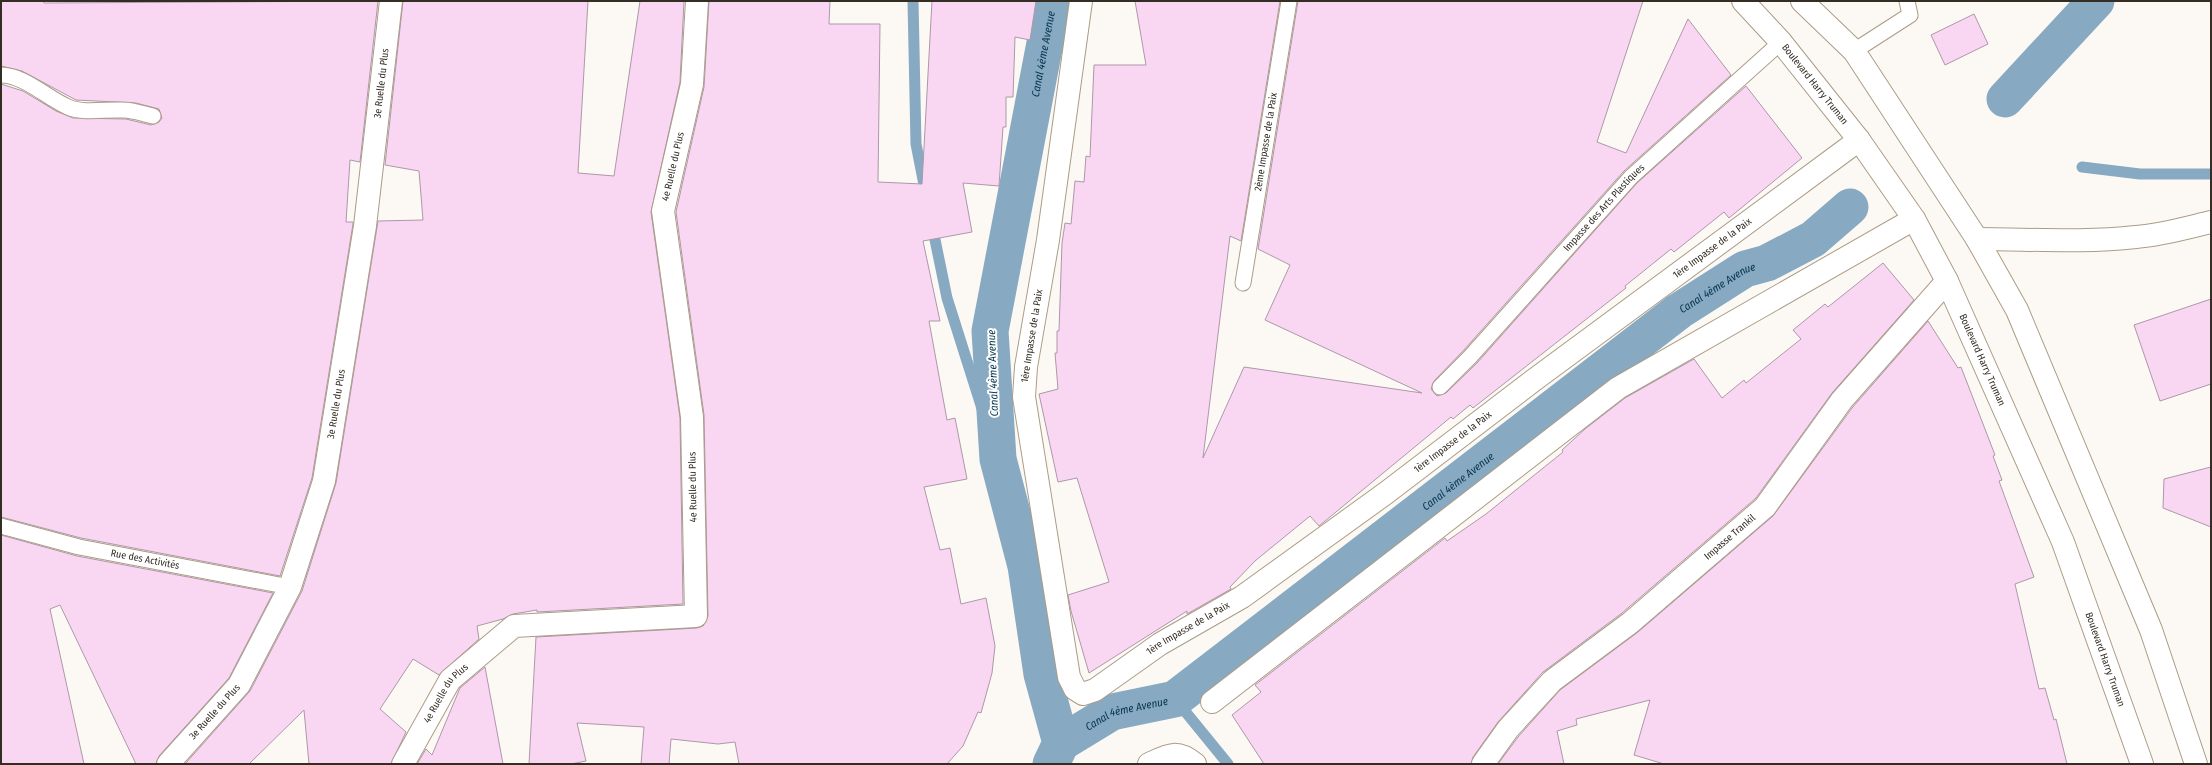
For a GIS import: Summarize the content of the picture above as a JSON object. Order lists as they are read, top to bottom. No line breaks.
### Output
{"streets":{"street":["3e Ruelle du Plus","Boulevard Harry Truman","4e Ruelle du Plus","1ère Impasse de la Paix","Impasse Trankil"],"lane":["2ème Impasse de la Paix","Impasse des Arts Plastiques","Rue des Activités"]},"crossings":[["3e Ruelle du Plus","Rue des Activités"],["Boulevard Harry Truman","Impasse des Arts Plastiques"],["Boulevard Harry Truman","1ère Impasse de la Paix"],["Boulevard Harry Truman","Impasse Trankil"]],"water":["Canal 4ème Avenue"]}
